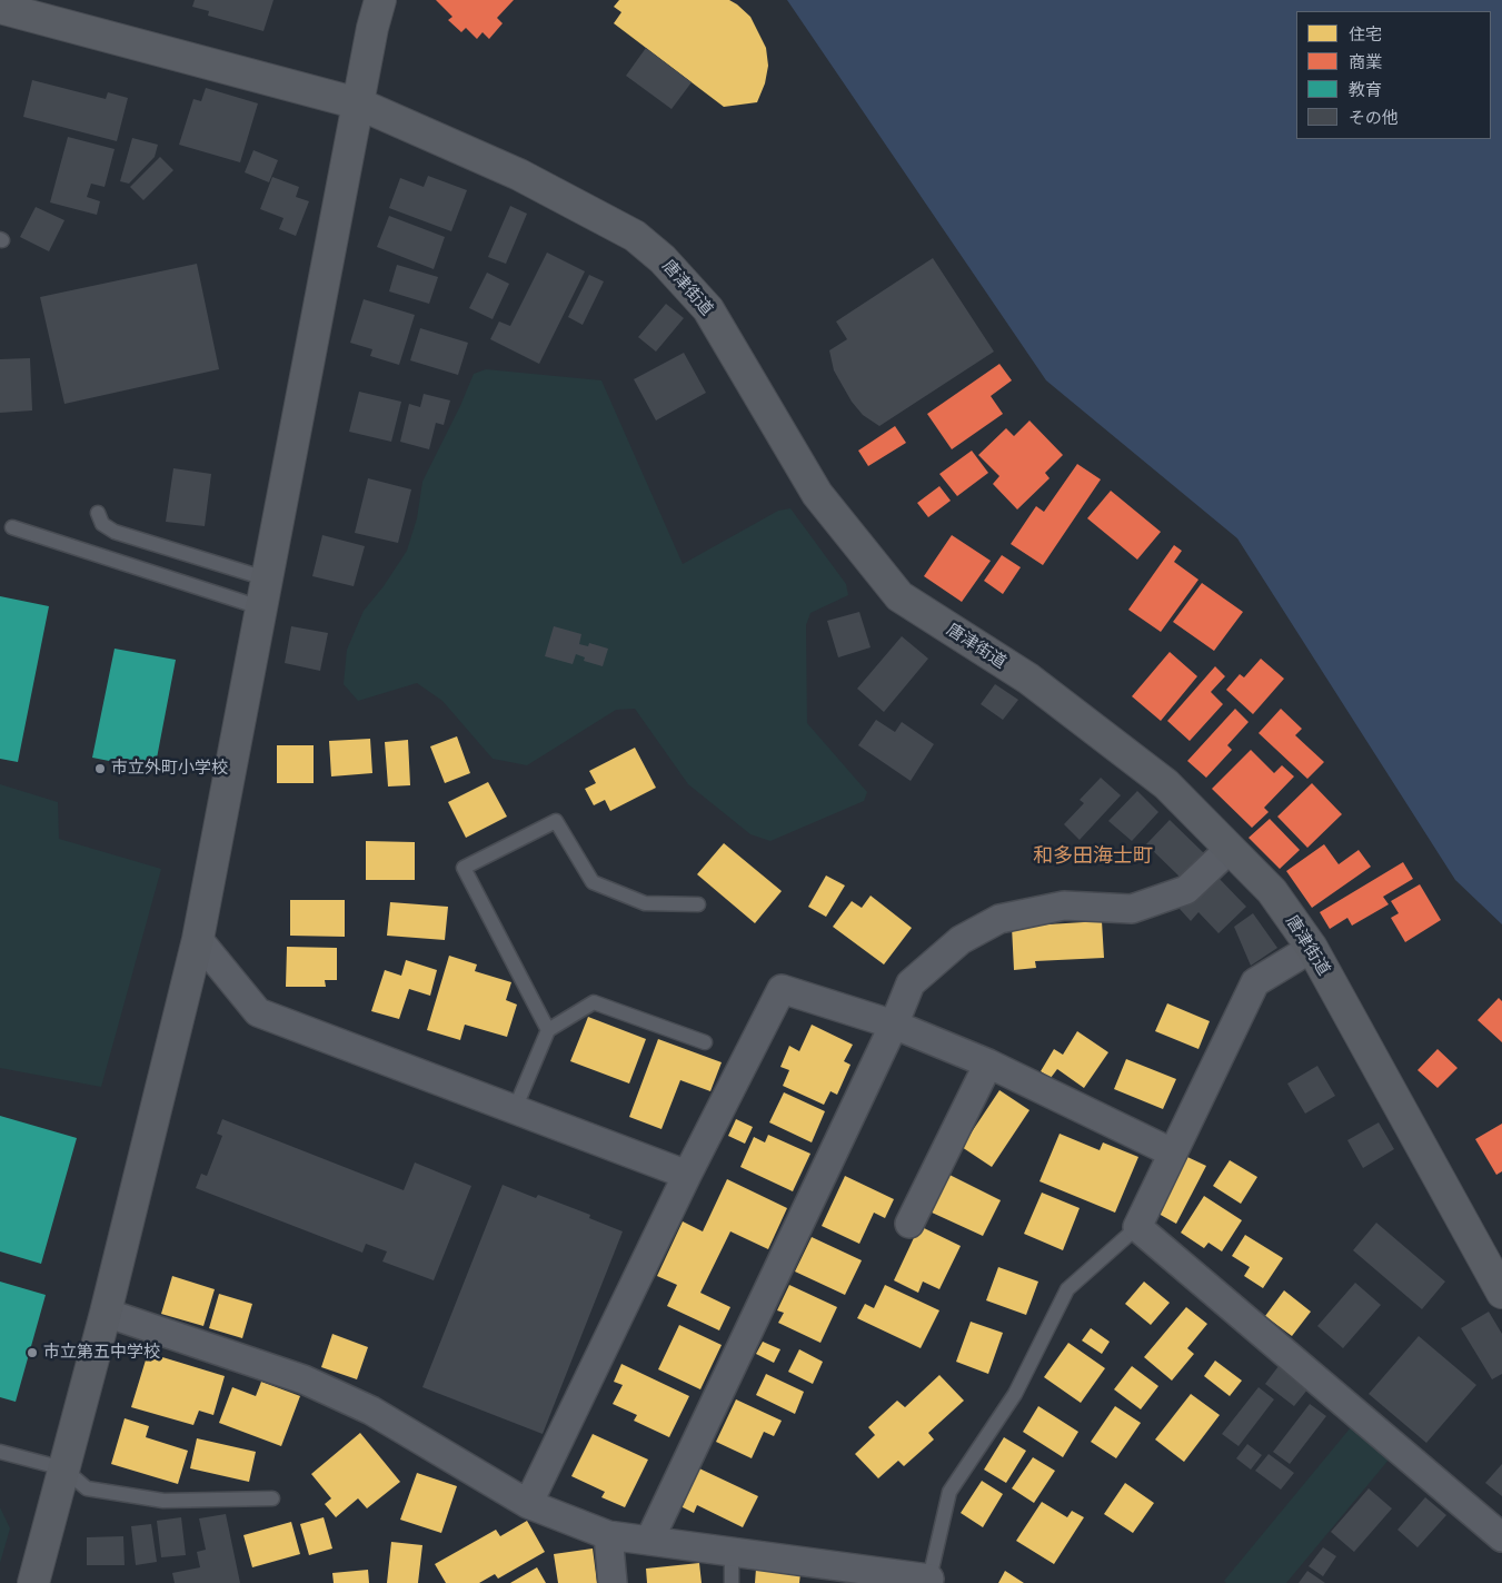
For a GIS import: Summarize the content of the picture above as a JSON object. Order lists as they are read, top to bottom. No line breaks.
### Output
{"streets":{"street":["唐津街道"]},"districts":["和多田海士町"],"places":["市立外町小学校","市立第五中学校"],"legend":["住宅","商業","教育","その他"]}
